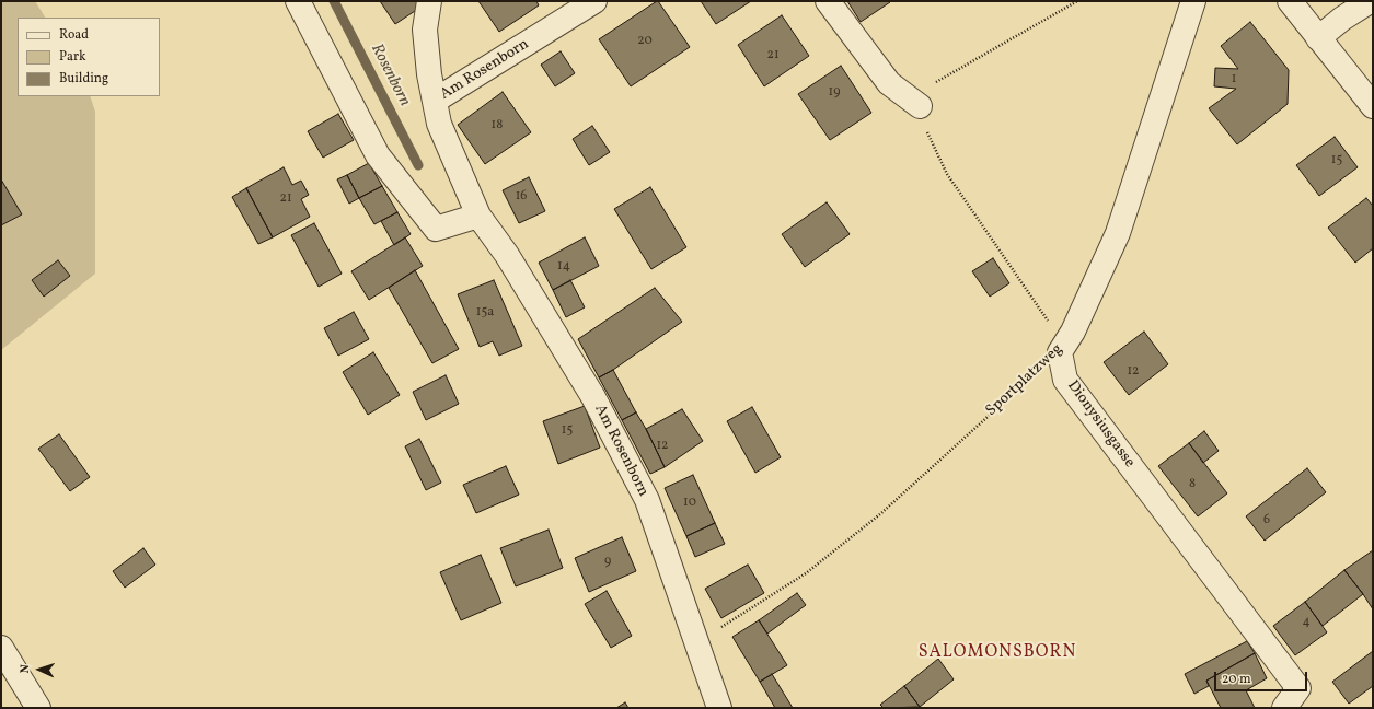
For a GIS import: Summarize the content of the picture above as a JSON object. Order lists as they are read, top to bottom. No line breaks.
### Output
{"streets":{"street":["Am Rosenborn","Sportplatzweg","Dionysiusgasse"]},"crossings":[["Am Rosenborn","Sportplatzweg"],["Sportplatzweg","Dionysiusgasse"]],"districts":["SALOMONSBORN"],"water":["Rosenborn"],"house_numbers":["20","21","1","19","18","15","16","21","14","15a","12","15","12","8","10","6","9","4"],"legend":["Road","Park","Building"],"scale_bar":"20 m","north":"left"}
